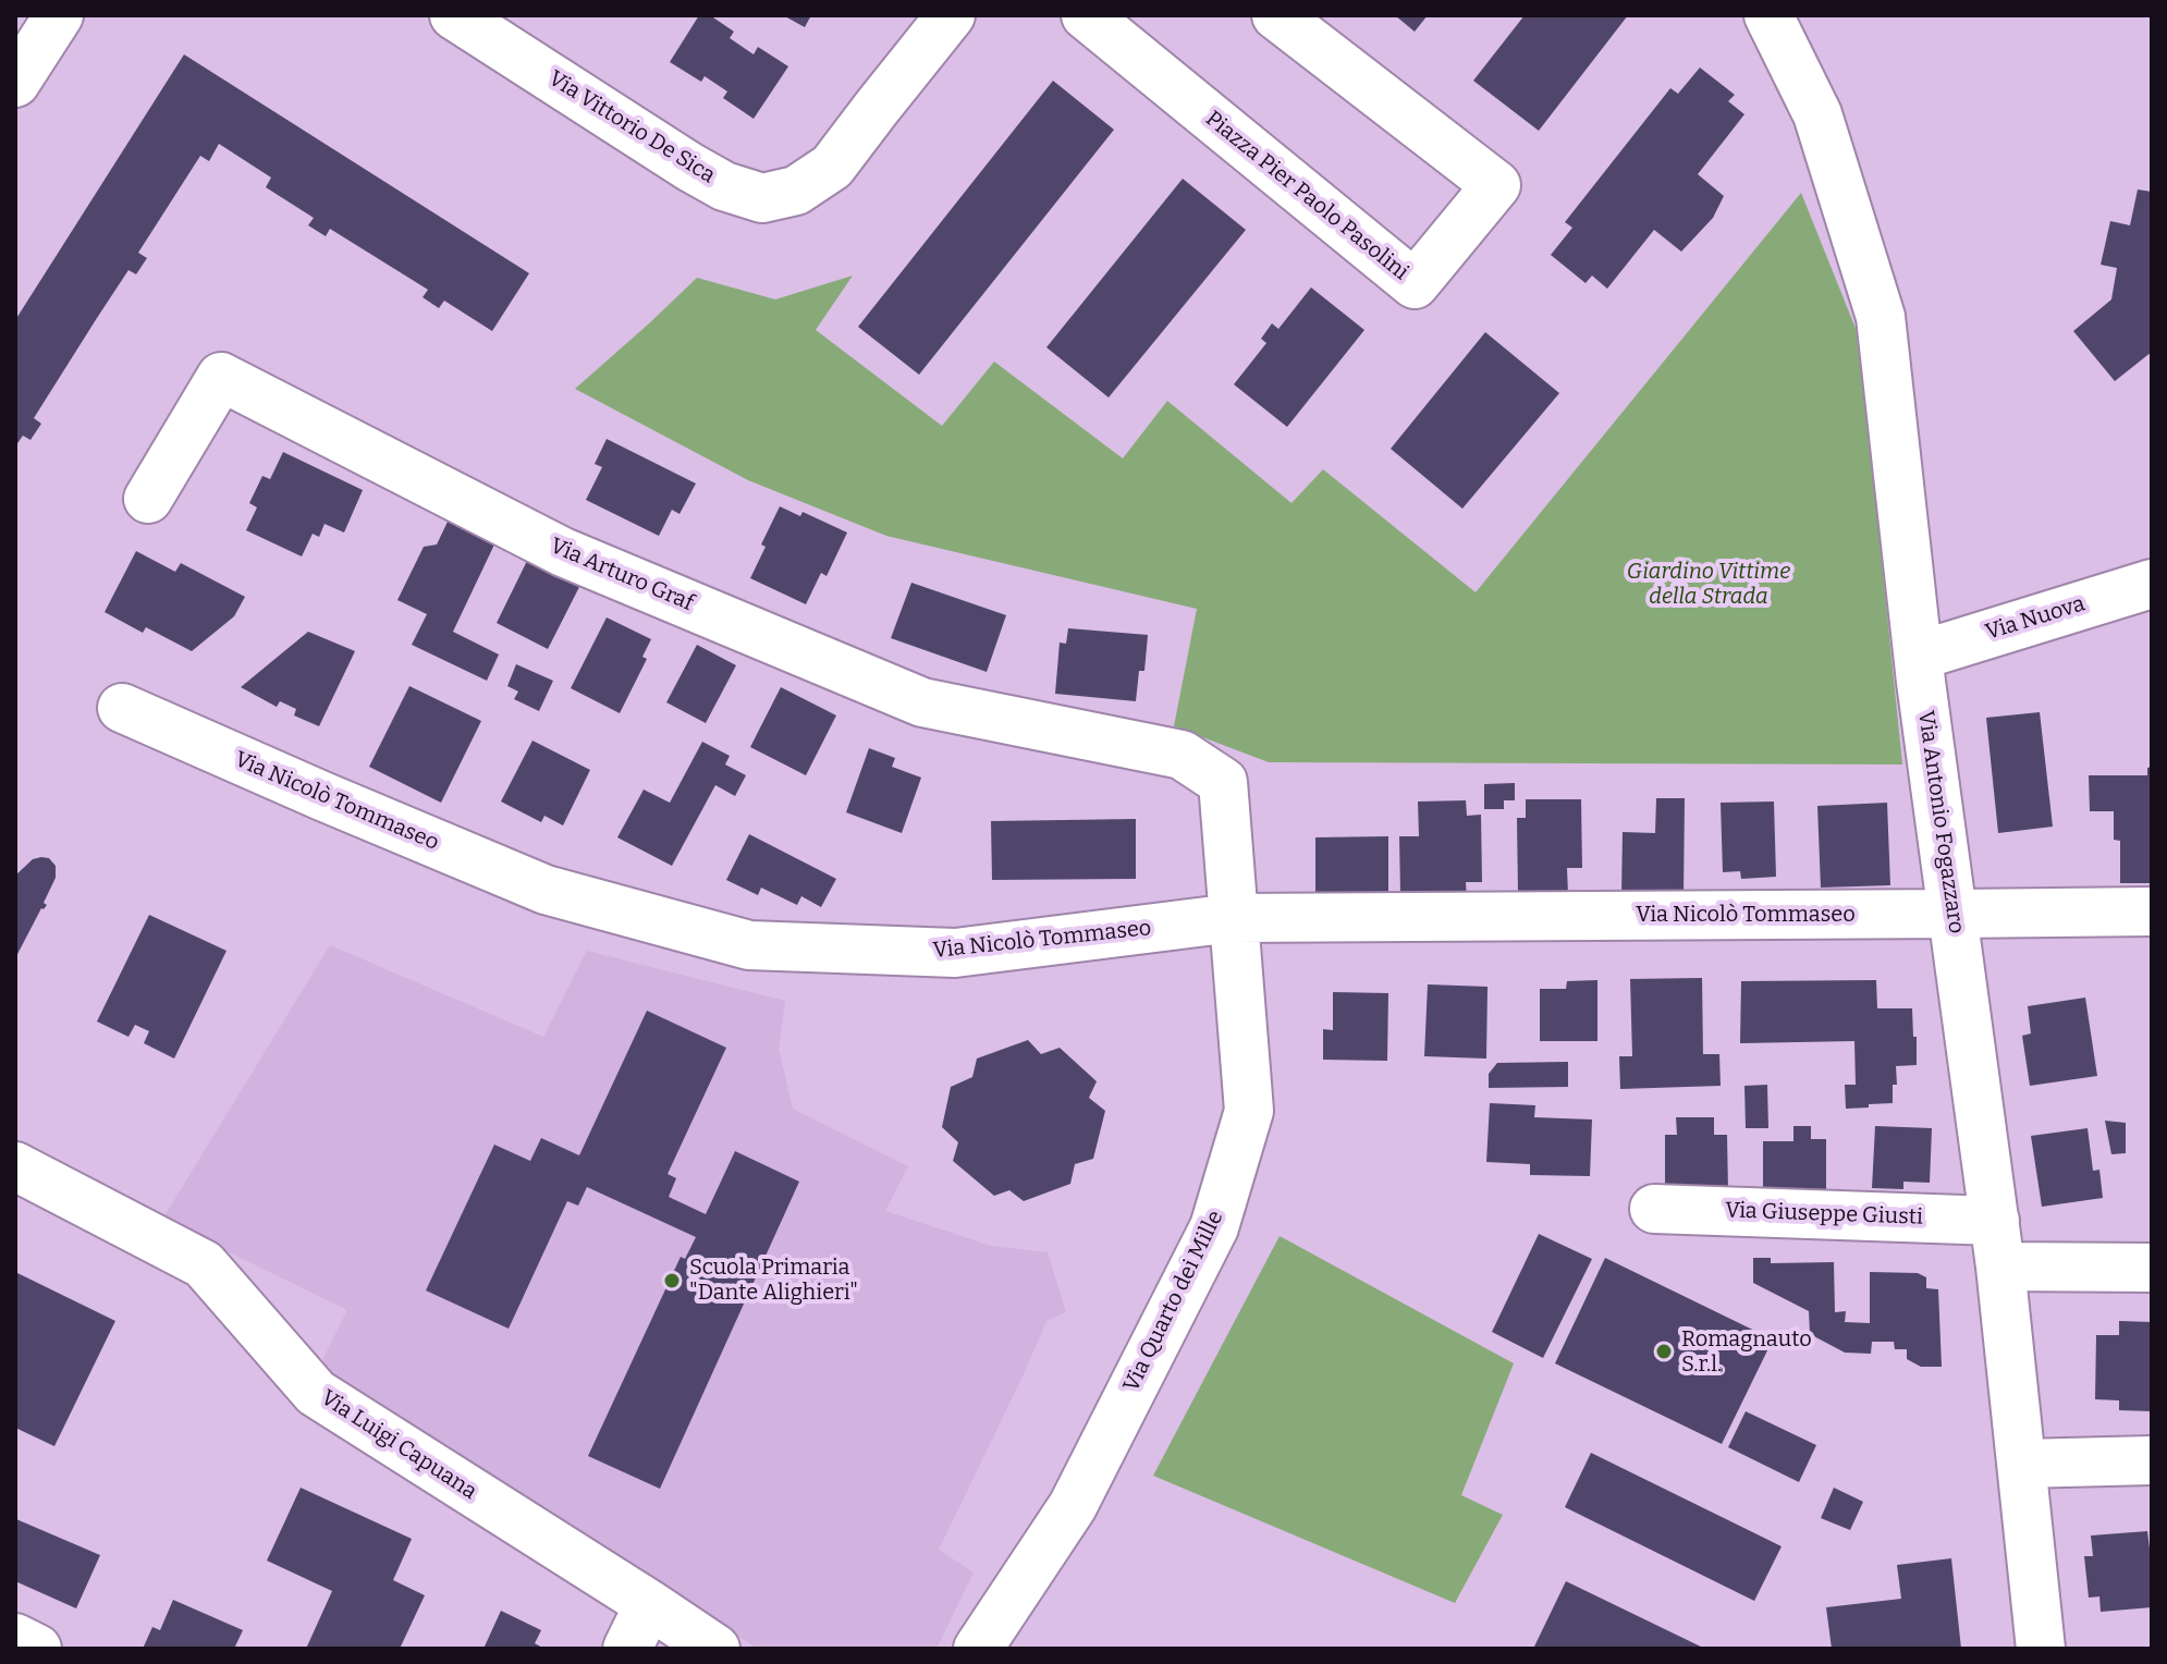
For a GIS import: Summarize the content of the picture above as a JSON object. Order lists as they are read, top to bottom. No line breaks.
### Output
{"streets":{"street":["Via Vittorio De Sica","Piazza Pier Paolo Pasolini","Via Arturo Graf","Via Nuova","Via Nicolò Tommaseo","Via Antonio Fogazzaro","Via Giuseppe Giusti","Via Quarto dei Mille","Via Luigi Capuana"]},"crossings":[["Via Arturo Graf","Via Quarto dei Mille"],["Via Nuova","Via Antonio Fogazzaro"],["Via Nicolò Tommaseo","Via Antonio Fogazzaro"],["Via Nicolò Tommaseo","Via Quarto dei Mille"],["Via Antonio Fogazzaro","Via Giuseppe Giusti"]],"parks":["Giardino Vittime della Strada"],"places":["Scuola Primaria \"Dante Alighieri\"","Romagnauto S.r.l."]}
